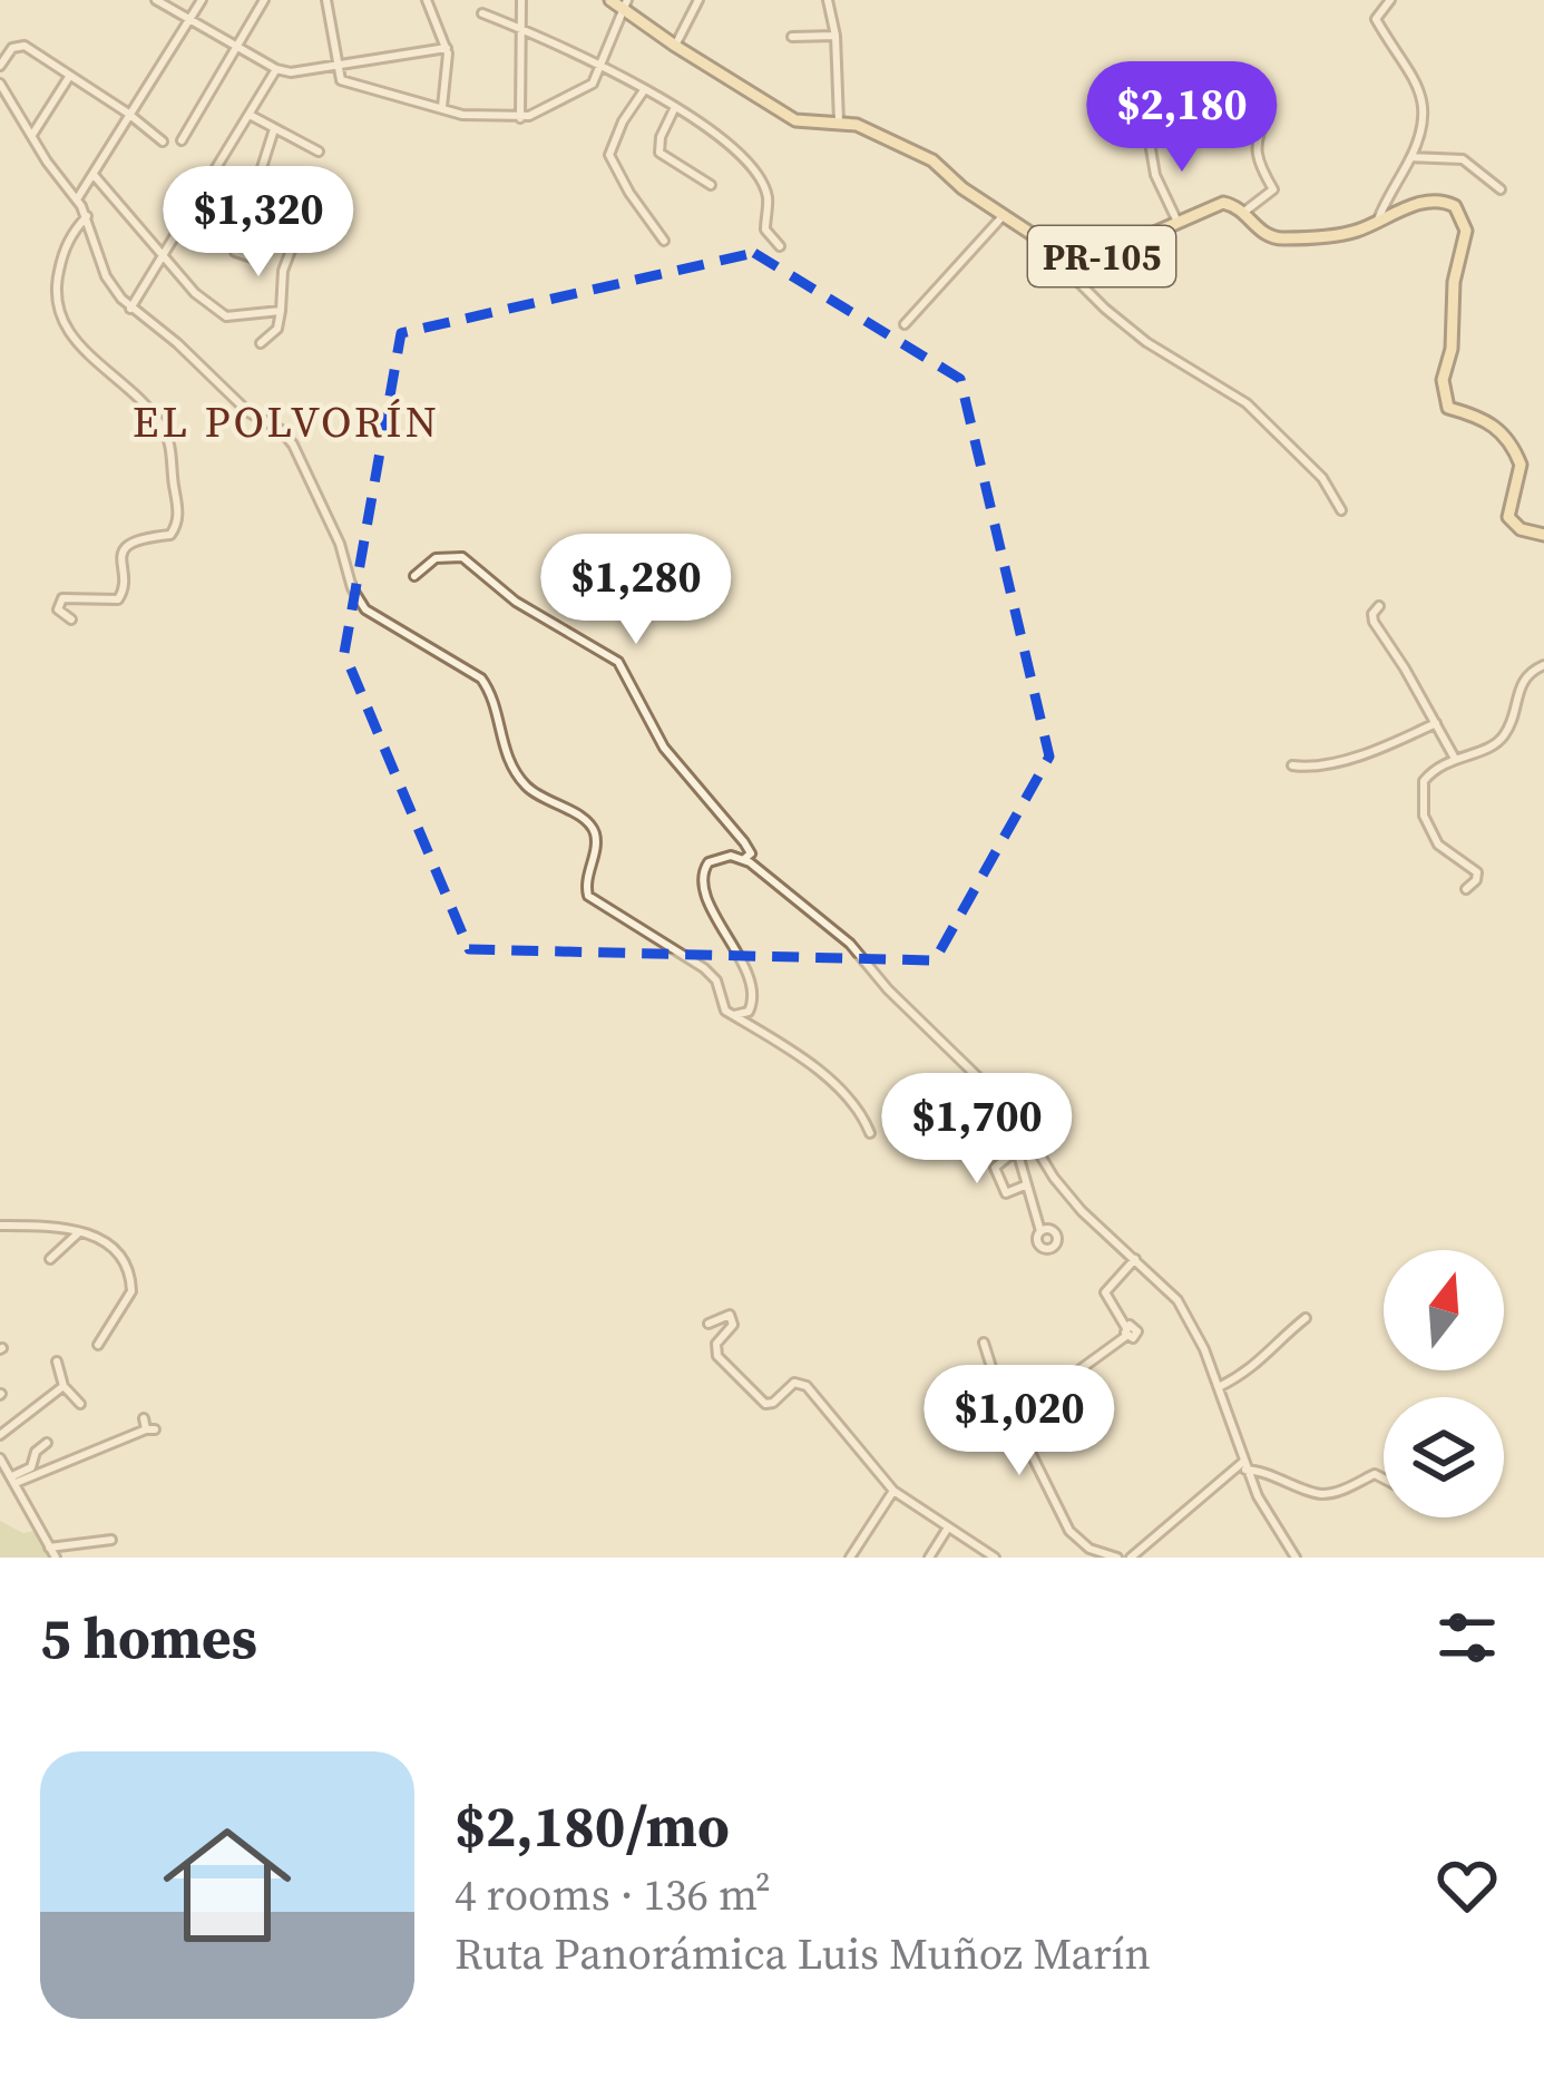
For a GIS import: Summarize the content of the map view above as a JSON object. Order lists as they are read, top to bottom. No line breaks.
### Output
{"streets":{"main road":["PR-105"]},"districts":["EL POLVORÍN"],"north":"top","page":{"price":["$2,180","$1,320","$1,280","$1,700","$1,020"],"heading":"5 homes","list":[{"name":"$2,180/mo","note":"4 rooms · 136 m² · Ruta Panorámica Luis Muñoz Marín"}]}}
